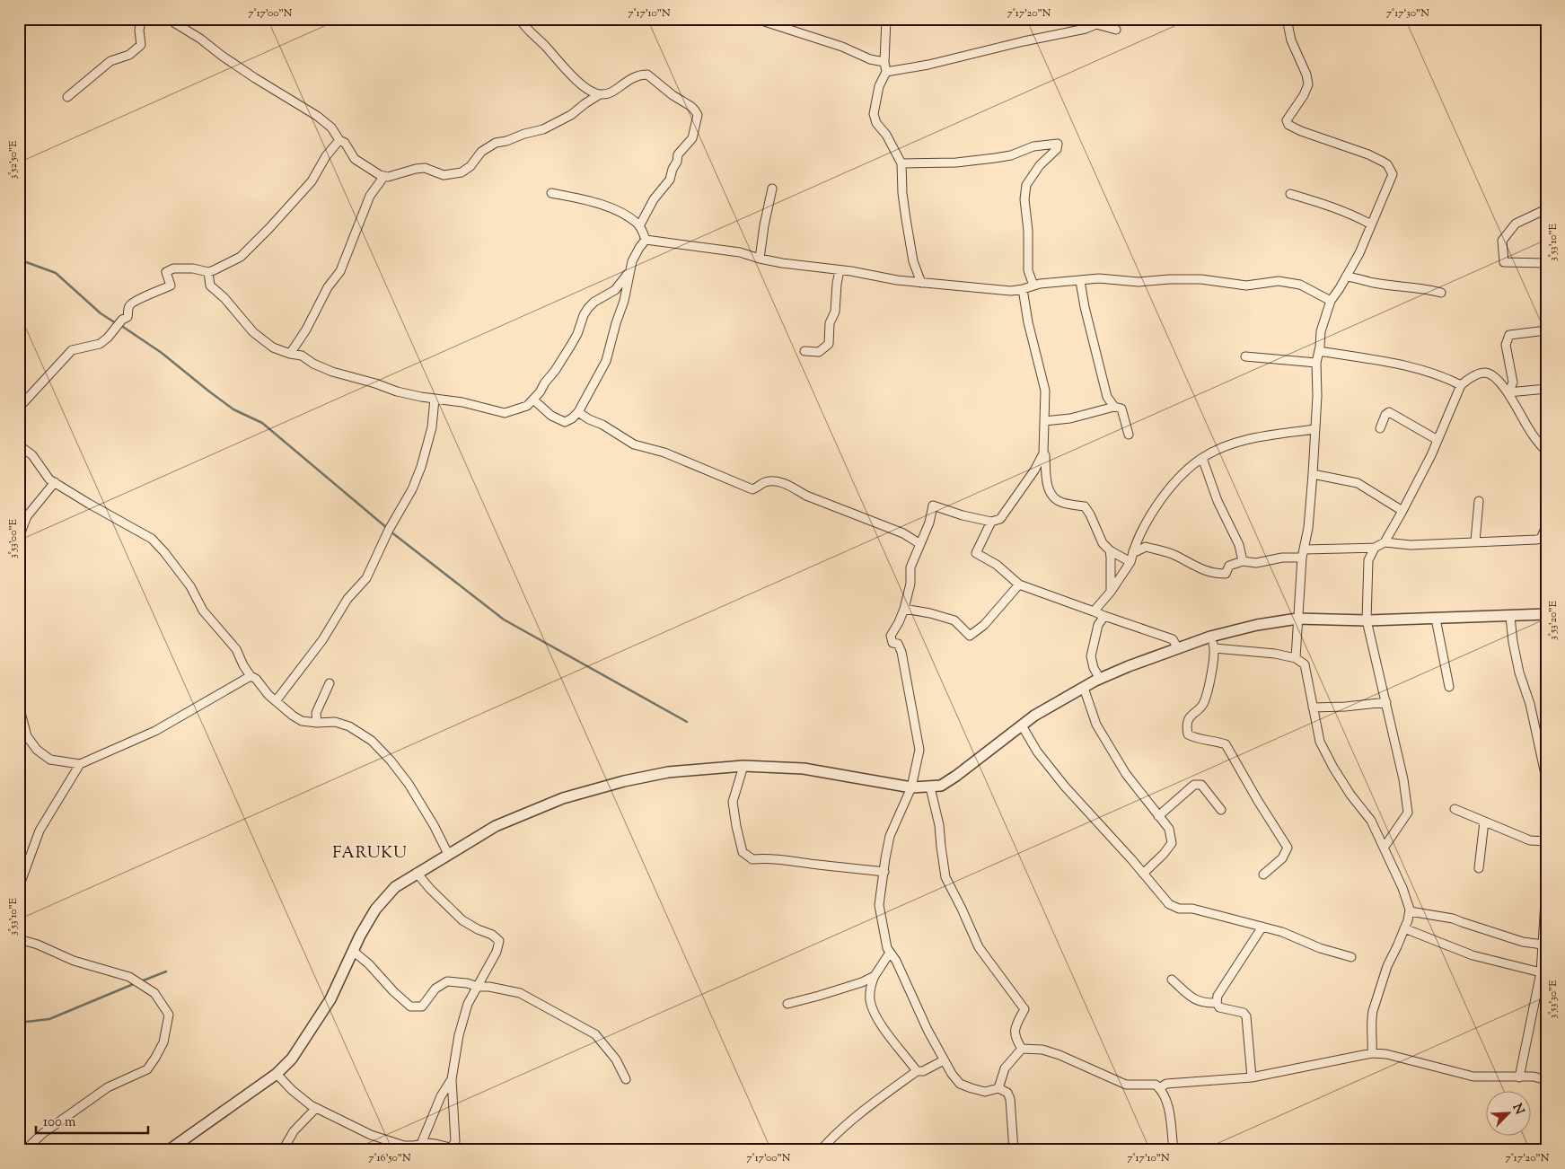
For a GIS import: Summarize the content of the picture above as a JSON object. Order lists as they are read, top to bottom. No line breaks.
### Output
{"districts":["FARUKU"],"scale_bar":"100 m","north":"top right","coordinates":["7°17'00\"N","7°17'10\"N","7°17'20\"N","7°17'30\"N","3°52'50\"E","3°53'10\"E","3°53'00\"E","3°53'20\"E","3°53'30\"E","7°16'50\"N"]}
